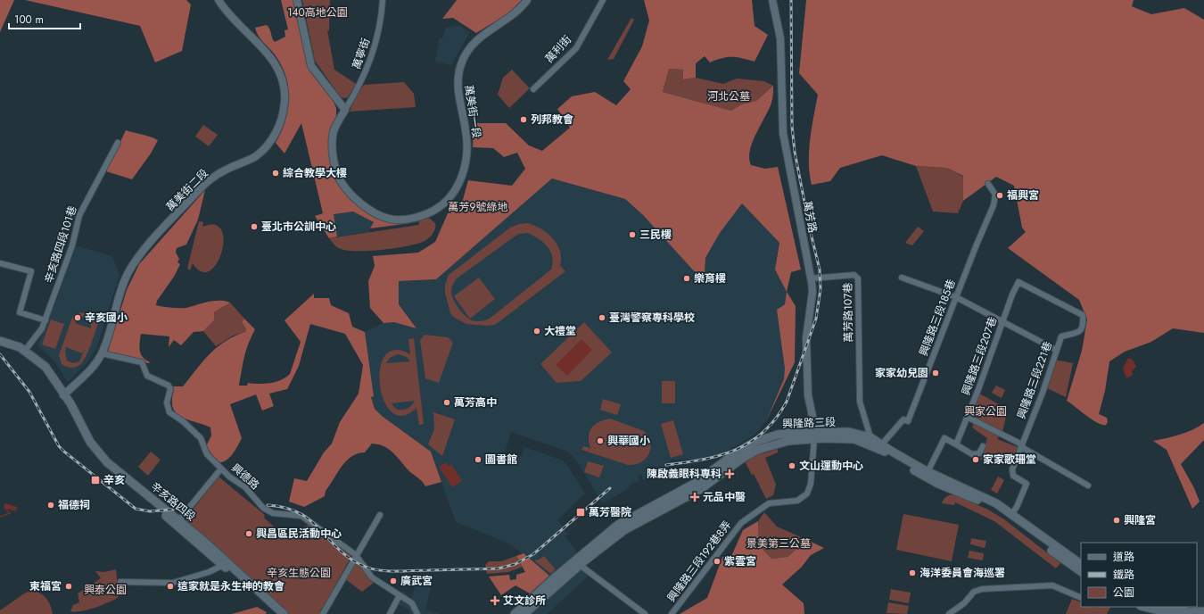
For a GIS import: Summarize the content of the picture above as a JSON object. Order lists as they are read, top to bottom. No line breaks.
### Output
{"streets":{"main road":["興隆路三段","辛亥路四段"],"street":["萬利街","萬寧街","萬美街一段","萬美街二段","萬芳路","辛亥路四段101巷","萬芳路107巷","興隆路三段185巷","興隆路三段207巷","興隆路三段221巷","興德路","興隆路三段192巷8弄"]},"crossings":[["萬寧街","萬美街一段"],["萬美街二段","興德路"],["萬美街二段","辛亥路四段"],["萬芳路","萬芳路107巷"],["萬芳路","興隆路三段"],["萬芳路","興隆路三段192巷8弄"],["辛亥路四段101巷","辛亥路四段"],["萬芳路107巷","興隆路三段"],["興隆路三段185巷","興隆路三段"],["興隆路三段207巷","興隆路三段221巷"],["興隆路三段221巷","興隆路三段"],["興隆路三段","興隆路三段192巷8弄"]],"parks":["140高地公園","河北公墓","萬芳9號綠地","興家公園","景美第三公墓","辛亥生態公園","興泰公園"],"places":{"other":["列邦教會","綜合教學大樓","福興宮","臺北市公訓中心","三民樓","樂育樓","辛亥國小","臺灣警察專科學校","大禮堂","家家幼兒園","萬芳高中","興華國小","圖書館","家家歌珊堂","文山運動中心","福德祠","興隆宮","興昌區民活動中心","紫雲宮","海洋委員會海巡署","廣武宮","東福宮","這家就是永生神的教會"],"health":["陳啟義眼科專科","元品中醫","艾文診所"],"transit":["辛亥","萬芳醫院"]},"legend":["道路","鐵路","公園"],"scale_bar":"100 m"}
